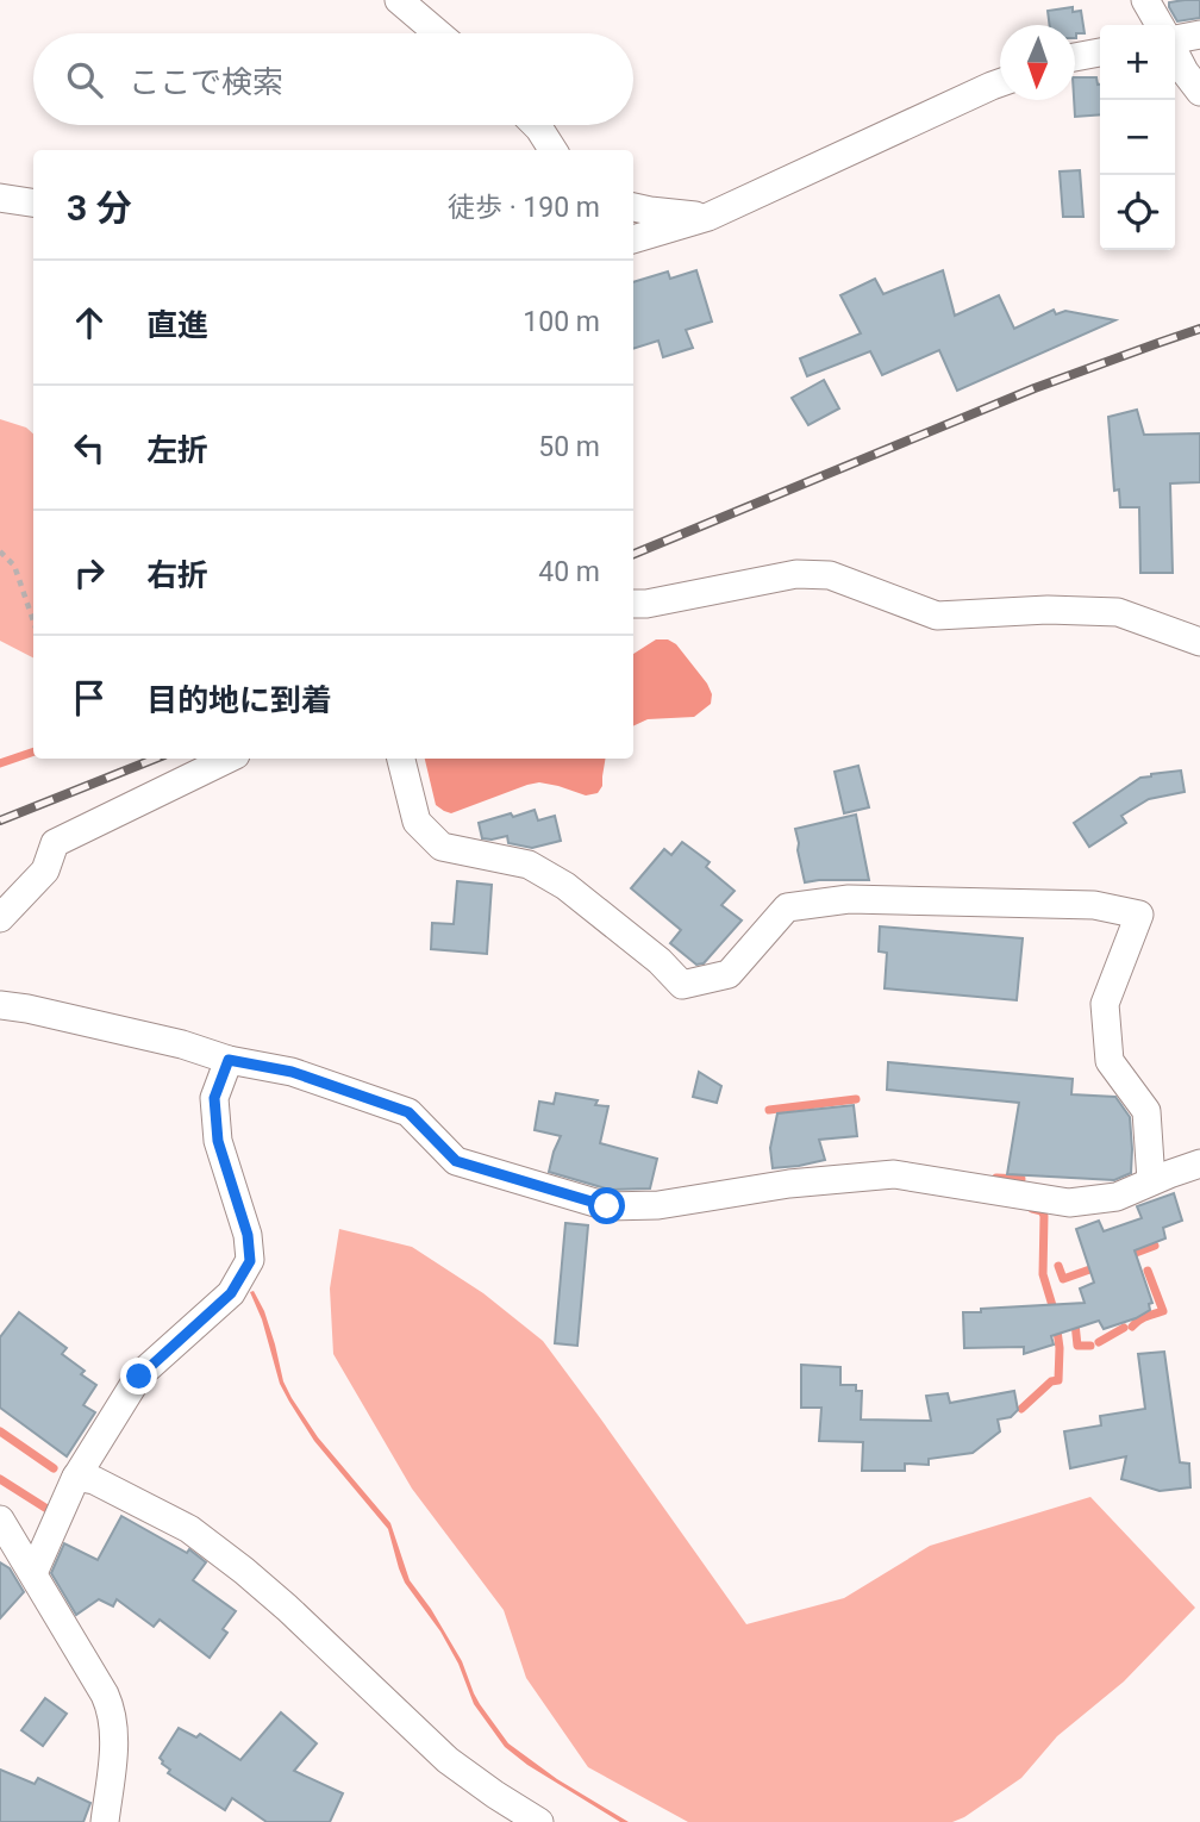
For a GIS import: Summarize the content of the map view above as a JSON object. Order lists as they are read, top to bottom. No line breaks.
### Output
{"north":"bottom","page":{"map_buttons":["+","−"],"search":"ここで検索","heading":["3 分","徒歩 · 190 m"],"list":[["直進","100 m"],["左折","50 m"],["右折","40 m"],"目的地に到着"]}}
